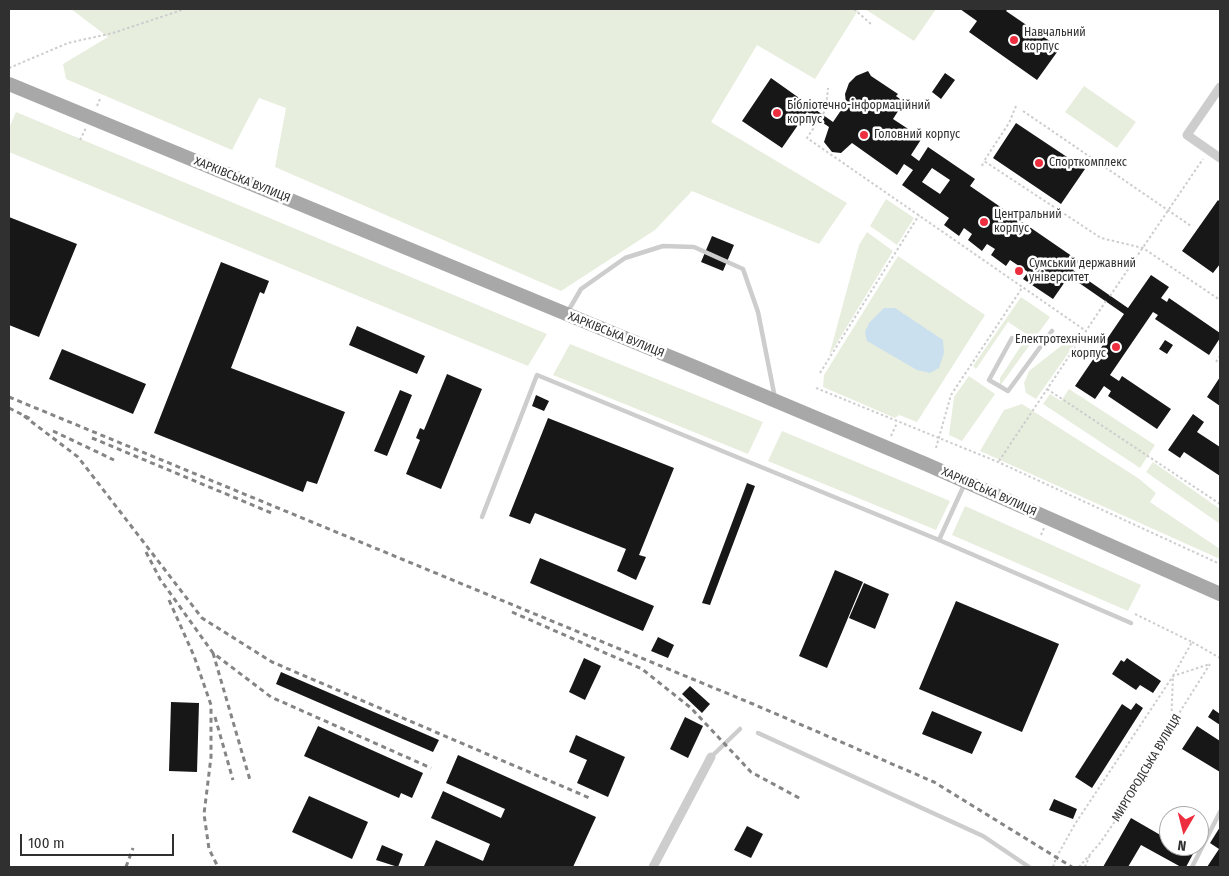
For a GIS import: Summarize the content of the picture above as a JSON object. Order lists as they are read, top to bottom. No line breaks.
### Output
{"streets":{"main road":["ХАРКІВСЬКА ВУЛИЦЯ"],"path":["МИРГОРОДСЬКА ВУЛИЦЯ"]},"places":["Навчальний корпус","Бібліотечно-інформаційний корпус","Головний корпус","Спорткомплекс","Центральний корпус","Сумський державний університет","Електротехнічний корпус"],"scale_bar":"100 m","north":"bottom"}
